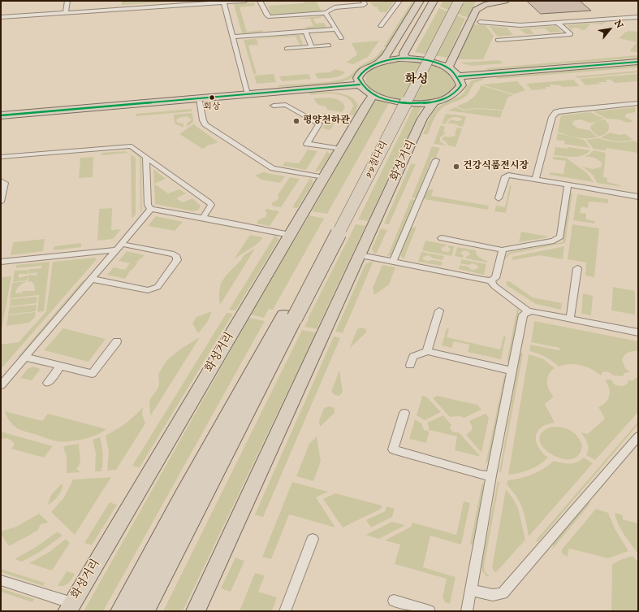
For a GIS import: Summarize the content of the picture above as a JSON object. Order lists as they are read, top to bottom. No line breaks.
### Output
{"streets":{"highway":["9·9절다리"],"main road":["화성거리"]},"districts":["화성"],"places":["회상","평양천하관","건강식품전시장"],"north":"top right"}
